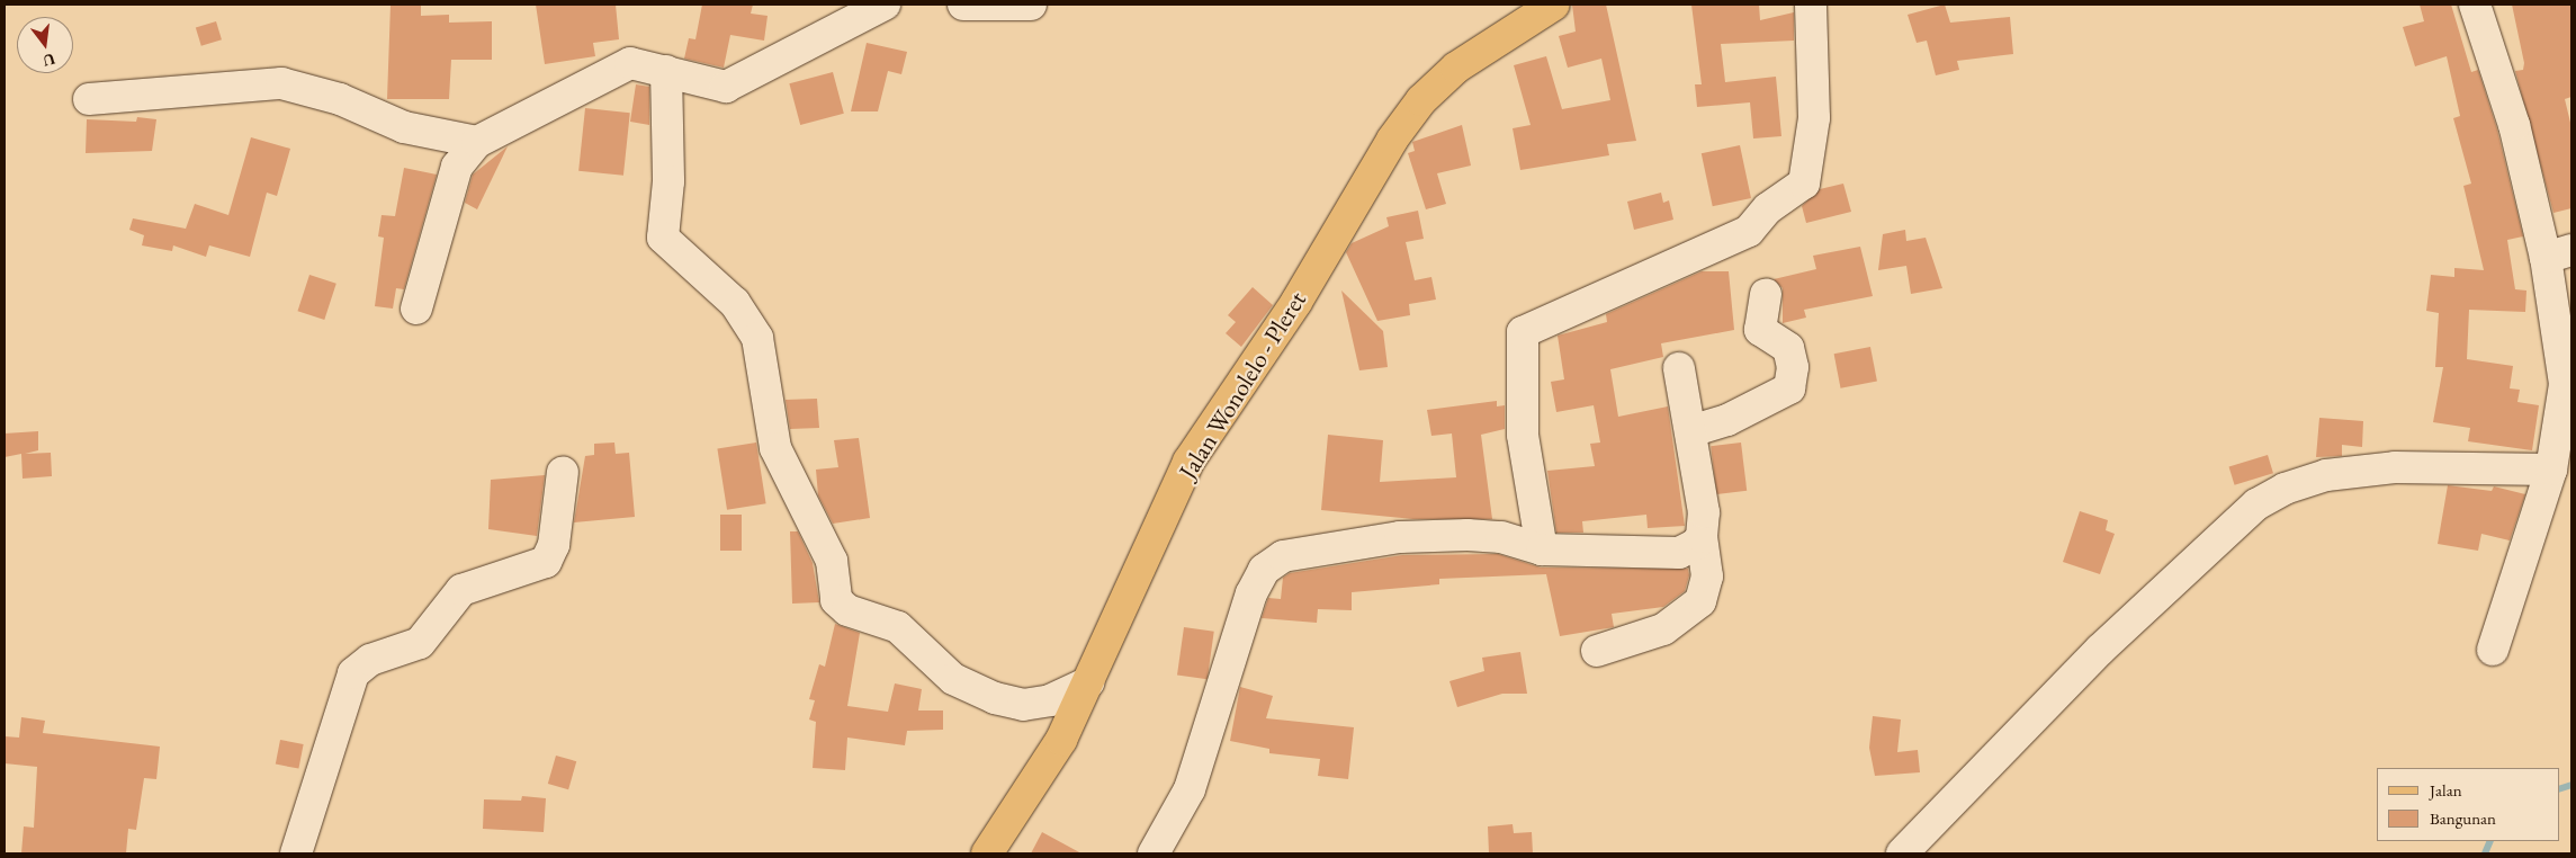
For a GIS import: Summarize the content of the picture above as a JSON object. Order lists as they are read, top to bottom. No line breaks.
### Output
{"streets":{"main road":["Jalan Wonolelo - Pleret"]},"legend":["Jalan","Bangunan"],"north":"bottom"}
